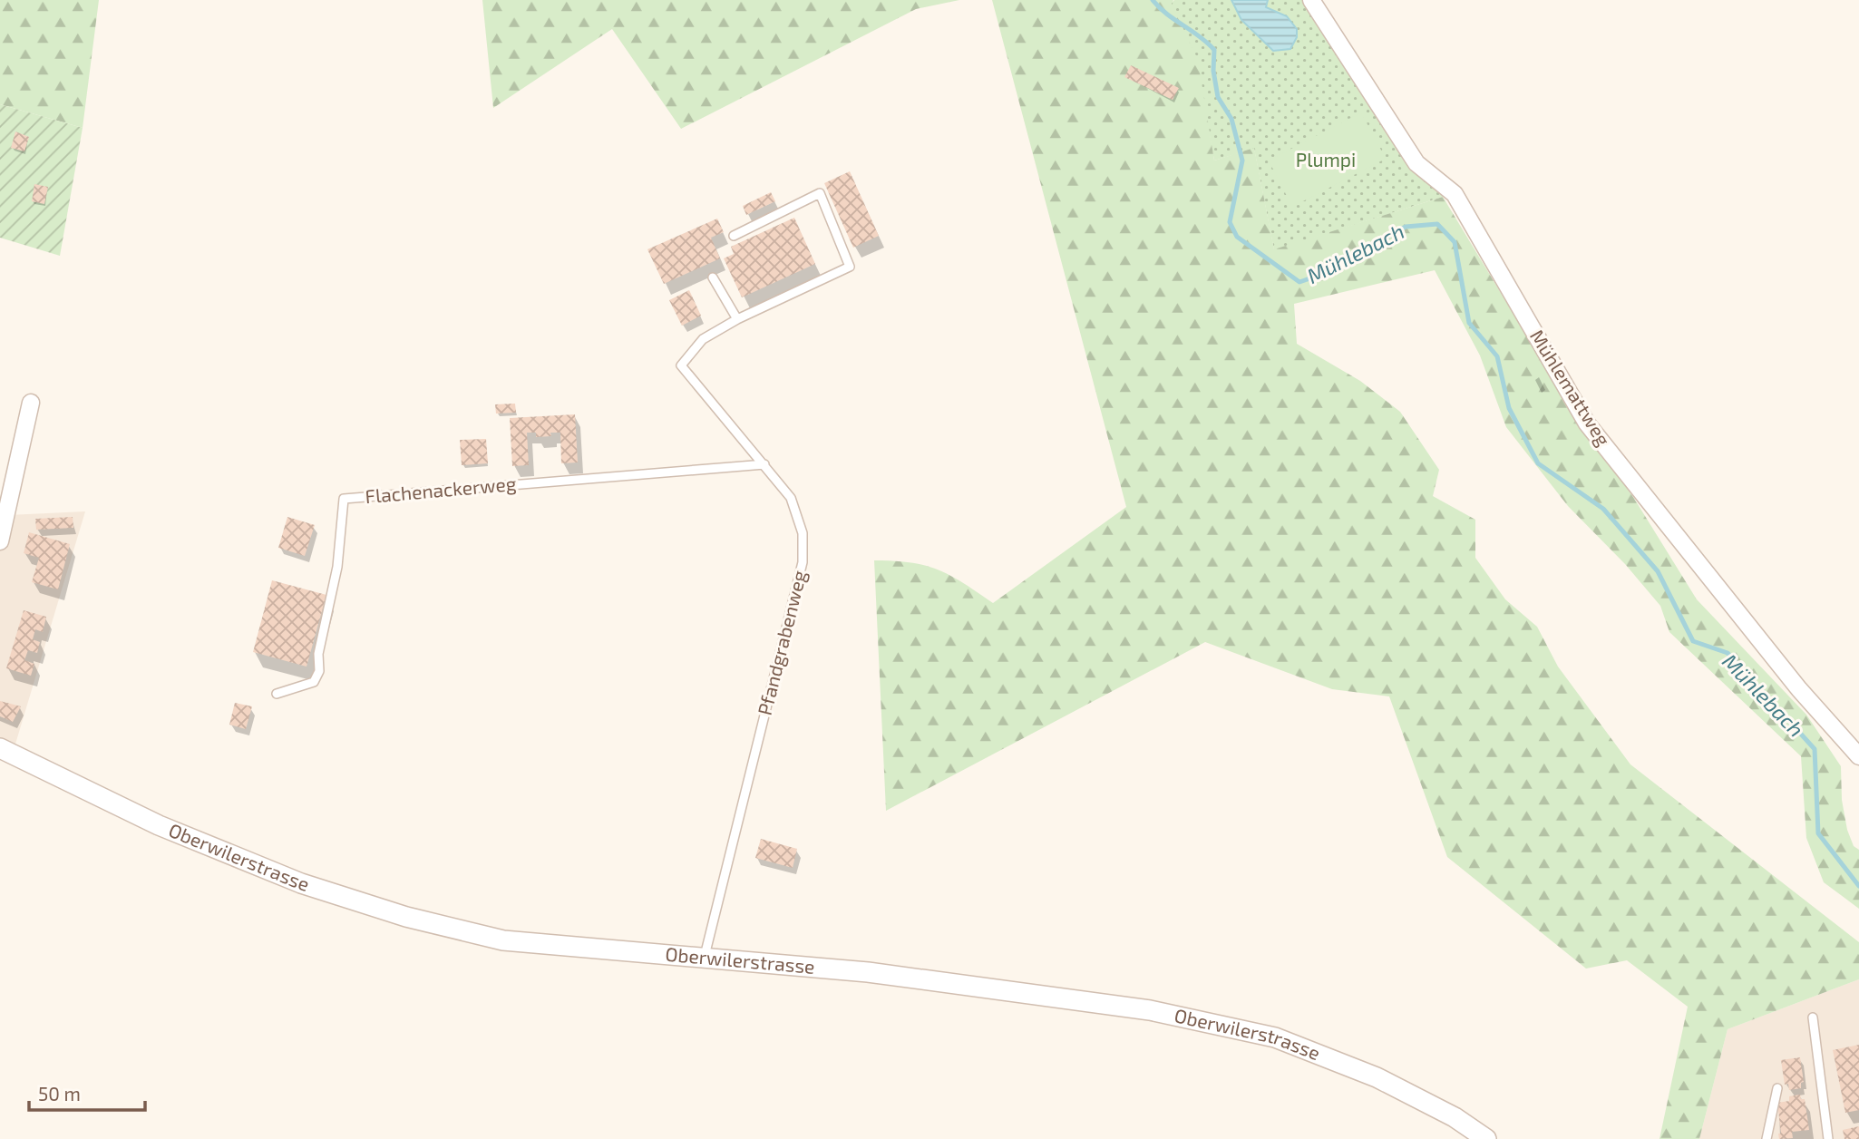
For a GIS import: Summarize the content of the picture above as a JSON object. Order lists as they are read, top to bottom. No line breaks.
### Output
{"streets":{"street":["Mühlemattweg","Oberwilerstrasse"],"lane":["Flachenackerweg","Pfandgrabenweg"]},"crossings":[["Flachenackerweg","Pfandgrabenweg"],["Pfandgrabenweg","Oberwilerstrasse"]],"water":["Mühlebach"],"parks":["Plumpi"],"scale_bar":"50 m"}
